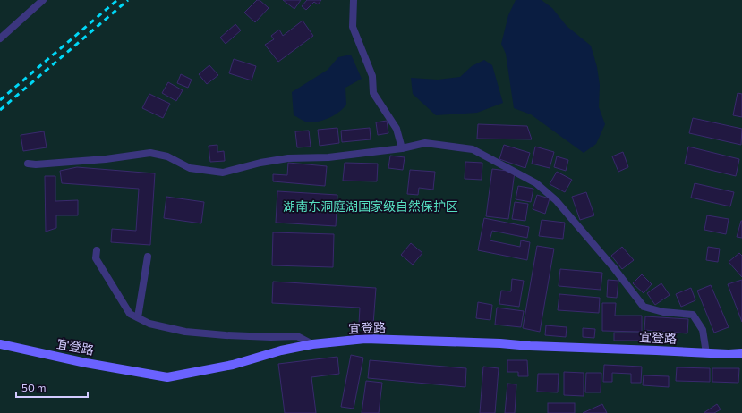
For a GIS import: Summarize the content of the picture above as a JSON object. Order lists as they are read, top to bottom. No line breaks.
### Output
{"streets":{"street":["宜登路"]},"parks":["湖南东洞庭湖国家级自然保护区"],"scale_bar":"50 m"}
